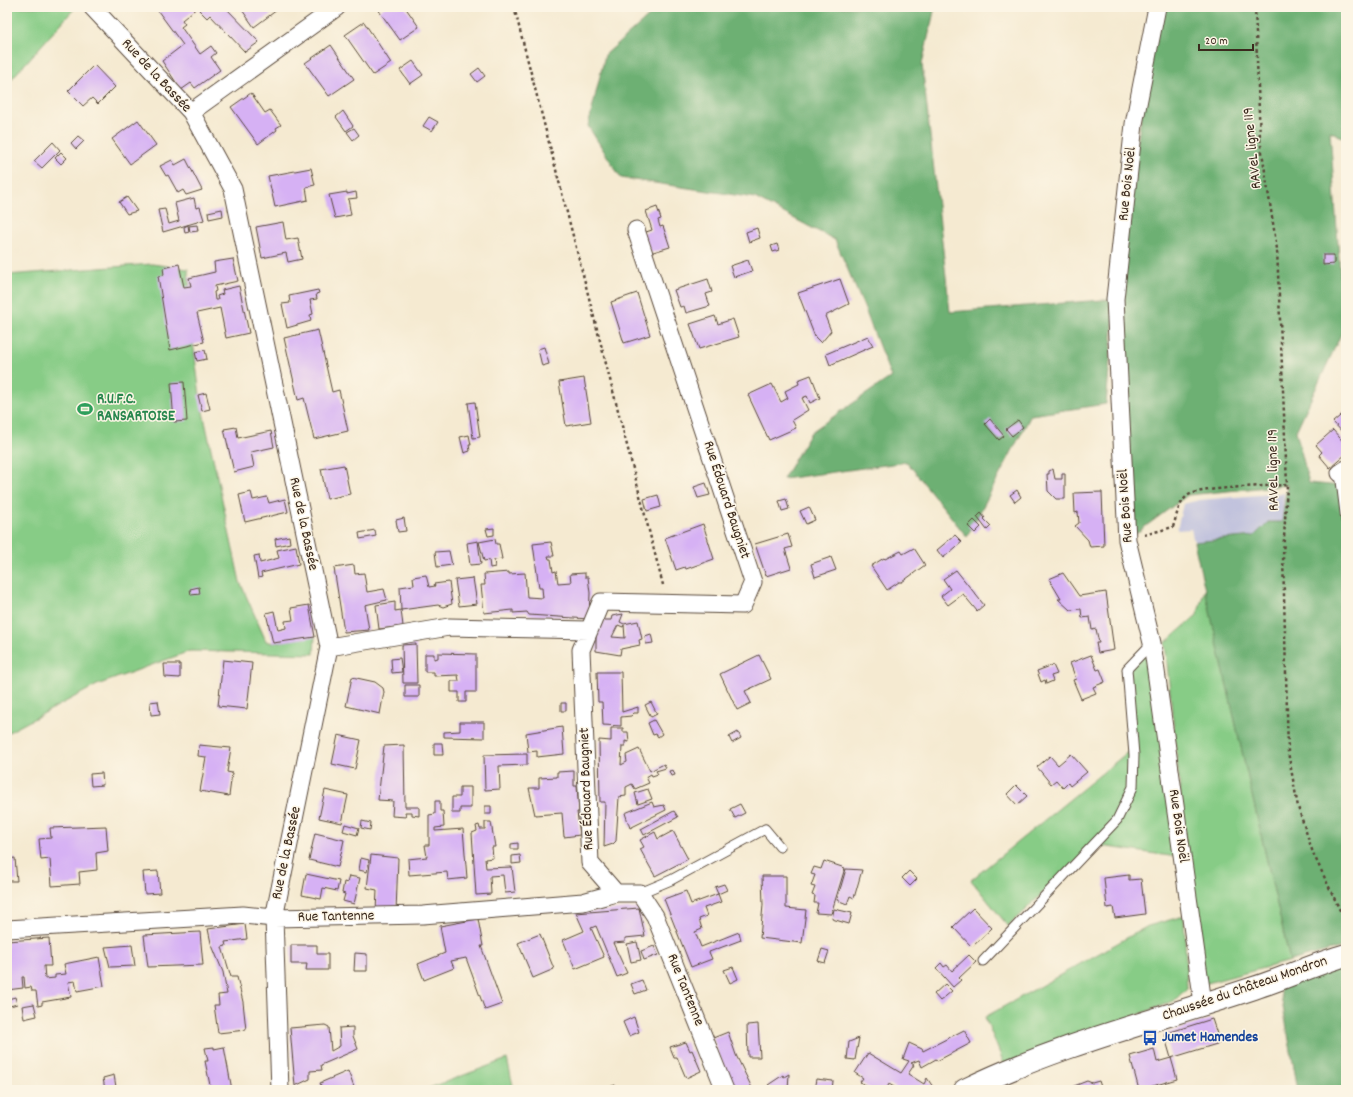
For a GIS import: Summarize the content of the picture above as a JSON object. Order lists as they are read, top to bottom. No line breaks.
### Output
{"streets":{"main road":["Chaussée du Château Mondron"],"street":["Rue de la Bassée","Rue Bois Noël","Rue Édouard Baugniet","Rue Tantenne"],"path":["RAVeL ligne 119"]},"crossings":[["Rue de la Bassée","Rue Tantenne"],["Rue Bois Noël","Chaussée du Château Mondron"],["Rue Édouard Baugniet","Rue Tantenne"]],"places":{"sports":["R.U.F.C. RANSARTOISE"],"bus stop":["Jumet Hamendes"]},"scale_bar":"20 m"}
